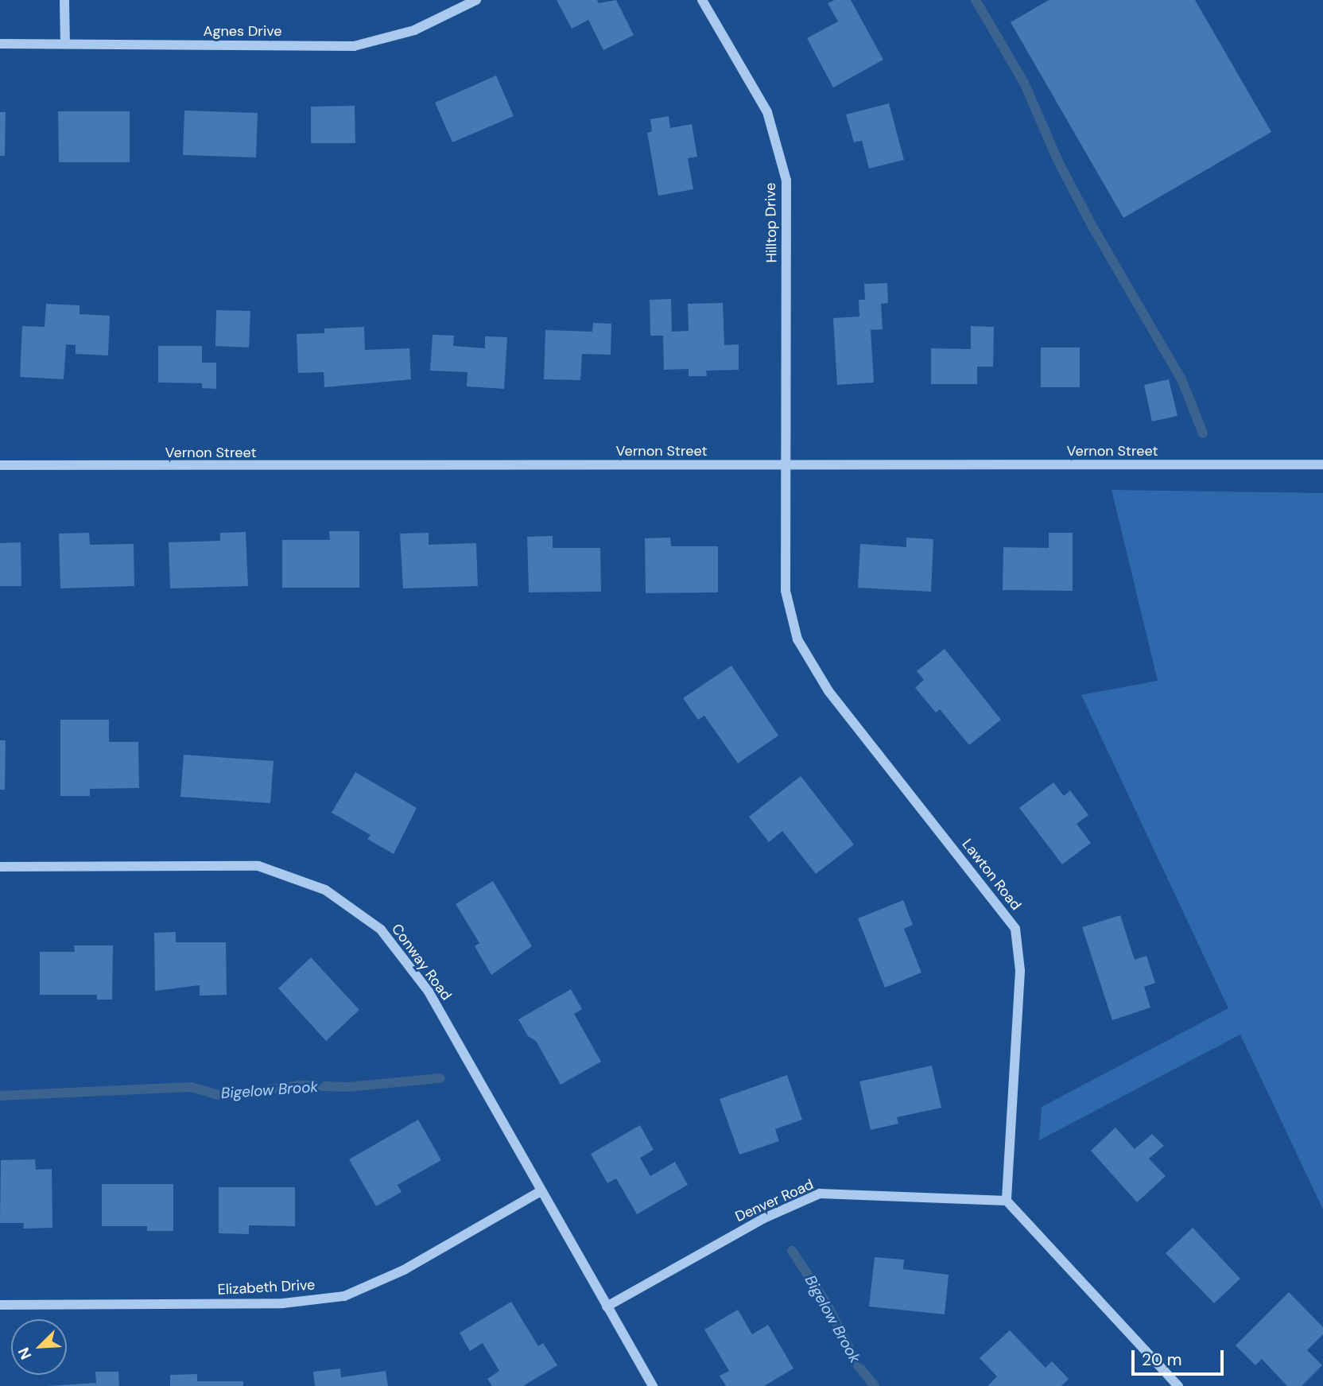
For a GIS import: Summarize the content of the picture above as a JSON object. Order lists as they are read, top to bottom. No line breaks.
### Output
{"streets":{"street":["Agnes Drive","Hilltop Drive","Vernon Street","Lawton Road","Conway Road","Denver Road","Elizabeth Drive"]},"crossings":[["Hilltop Drive","Vernon Street"],["Hilltop Drive","Lawton Road"],["Vernon Street","Lawton Road"],["Lawton Road","Denver Road"],["Conway Road","Denver Road"],["Conway Road","Elizabeth Drive"]],"water":["Bigelow Brook"],"scale_bar":"20 m","north":"bottom left"}
